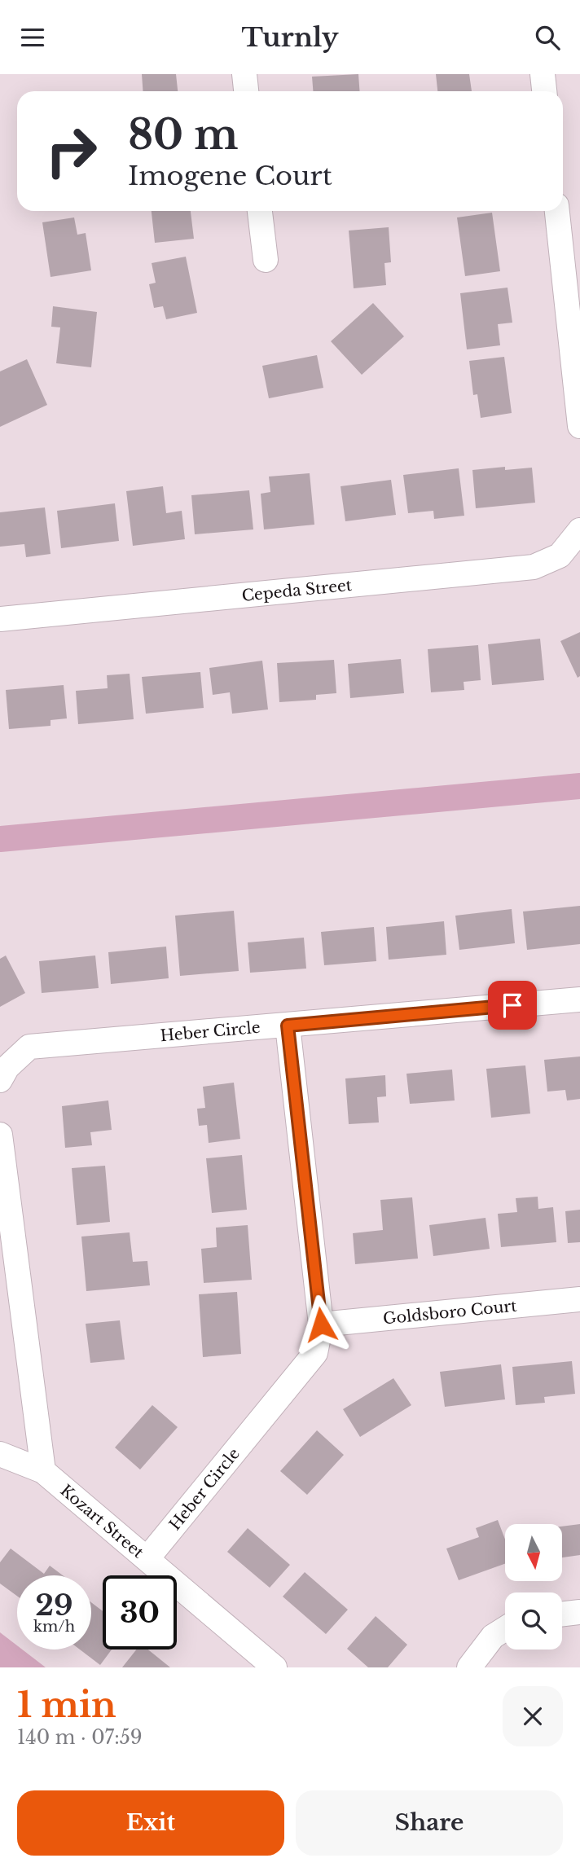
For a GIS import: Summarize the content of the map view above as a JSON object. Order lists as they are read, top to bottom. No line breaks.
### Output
{"streets":{"street":["Cepeda Street","Heber Circle","Goldsboro Court","Kozart Street"]},"crossings":[["Heber Circle","Goldsboro Court"],["Heber Circle","Kozart Street"]],"north":"bottom","page":{"header":"Turnly","turn":["80 m","Imogene Court"],"speed":"29 km/h","limit":"30","heading":["1 min","140 m · 07:59"],"buttons":["Exit","Share"]}}
